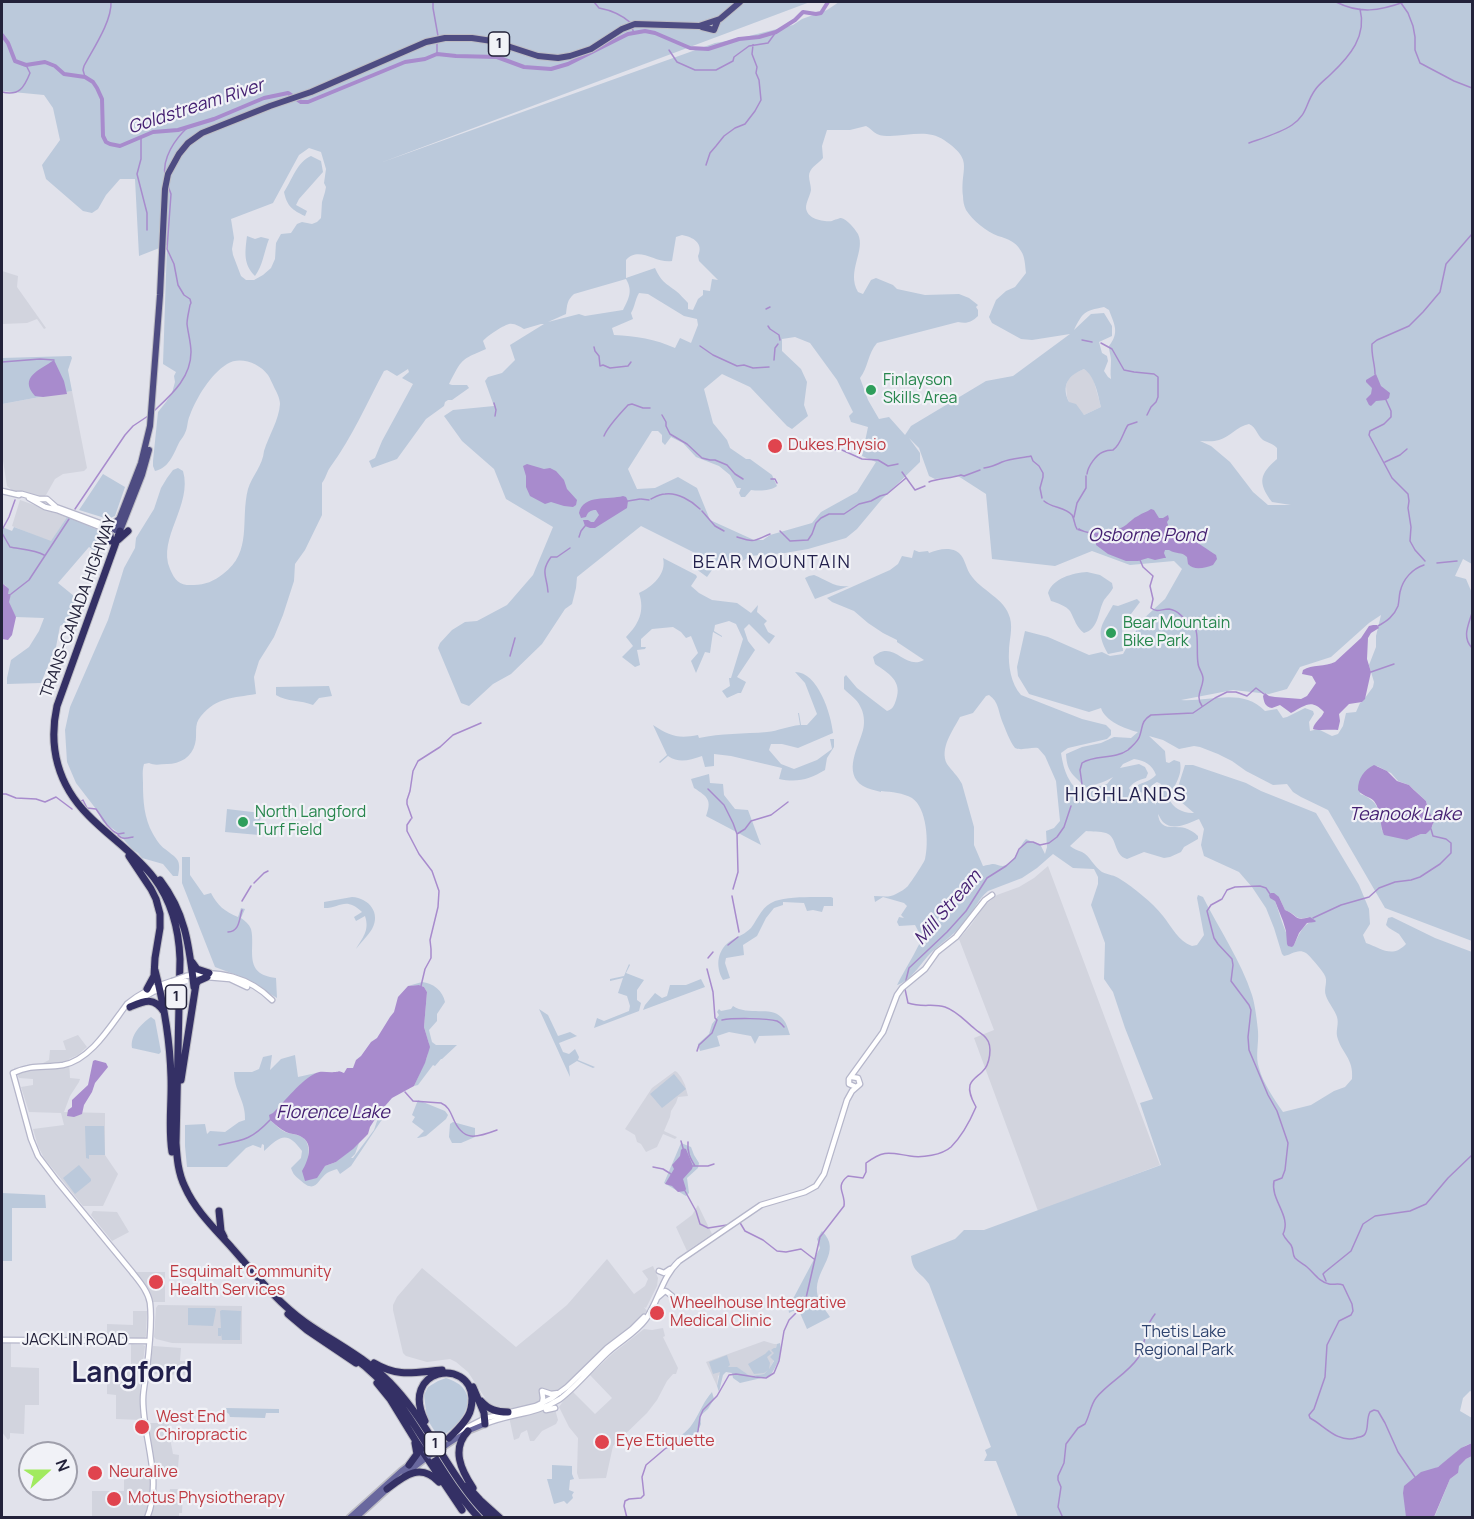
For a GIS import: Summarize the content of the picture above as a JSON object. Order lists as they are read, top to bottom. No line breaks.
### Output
{"streets":{"highway":["1","TRANS-CANADA HIGHWAY"],"main road":["JACKLIN ROAD"]},"districts":["BEAR MOUNTAIN","HIGHLANDS","Langford"],"water":["Goldstream River","Osborne Pond","Teanook Lake","Mill Stream","Florence Lake"],"parks":["Thetis Lake Regional Park"],"places":["Finlayson Skills Area","Dukes Physio","Bear Mountain Bike Park","North Langford Turf Field","Esquimalt Community Health Services","Wheelhouse Integrative Medical Clinic","West End Chiropractic","Eye Etiquette","Neuralive","Motus Physiotherapy"],"north":"right"}
